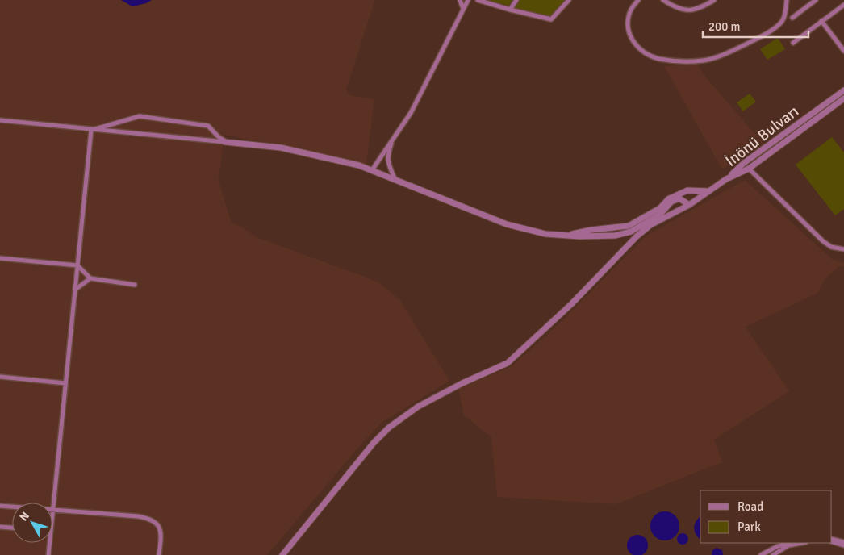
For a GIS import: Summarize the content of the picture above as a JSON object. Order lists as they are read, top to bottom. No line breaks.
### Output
{"streets":{"street":["İnönü Bulvarı"]},"legend":["Road","Park"],"scale_bar":"200 m","north":"top left"}
